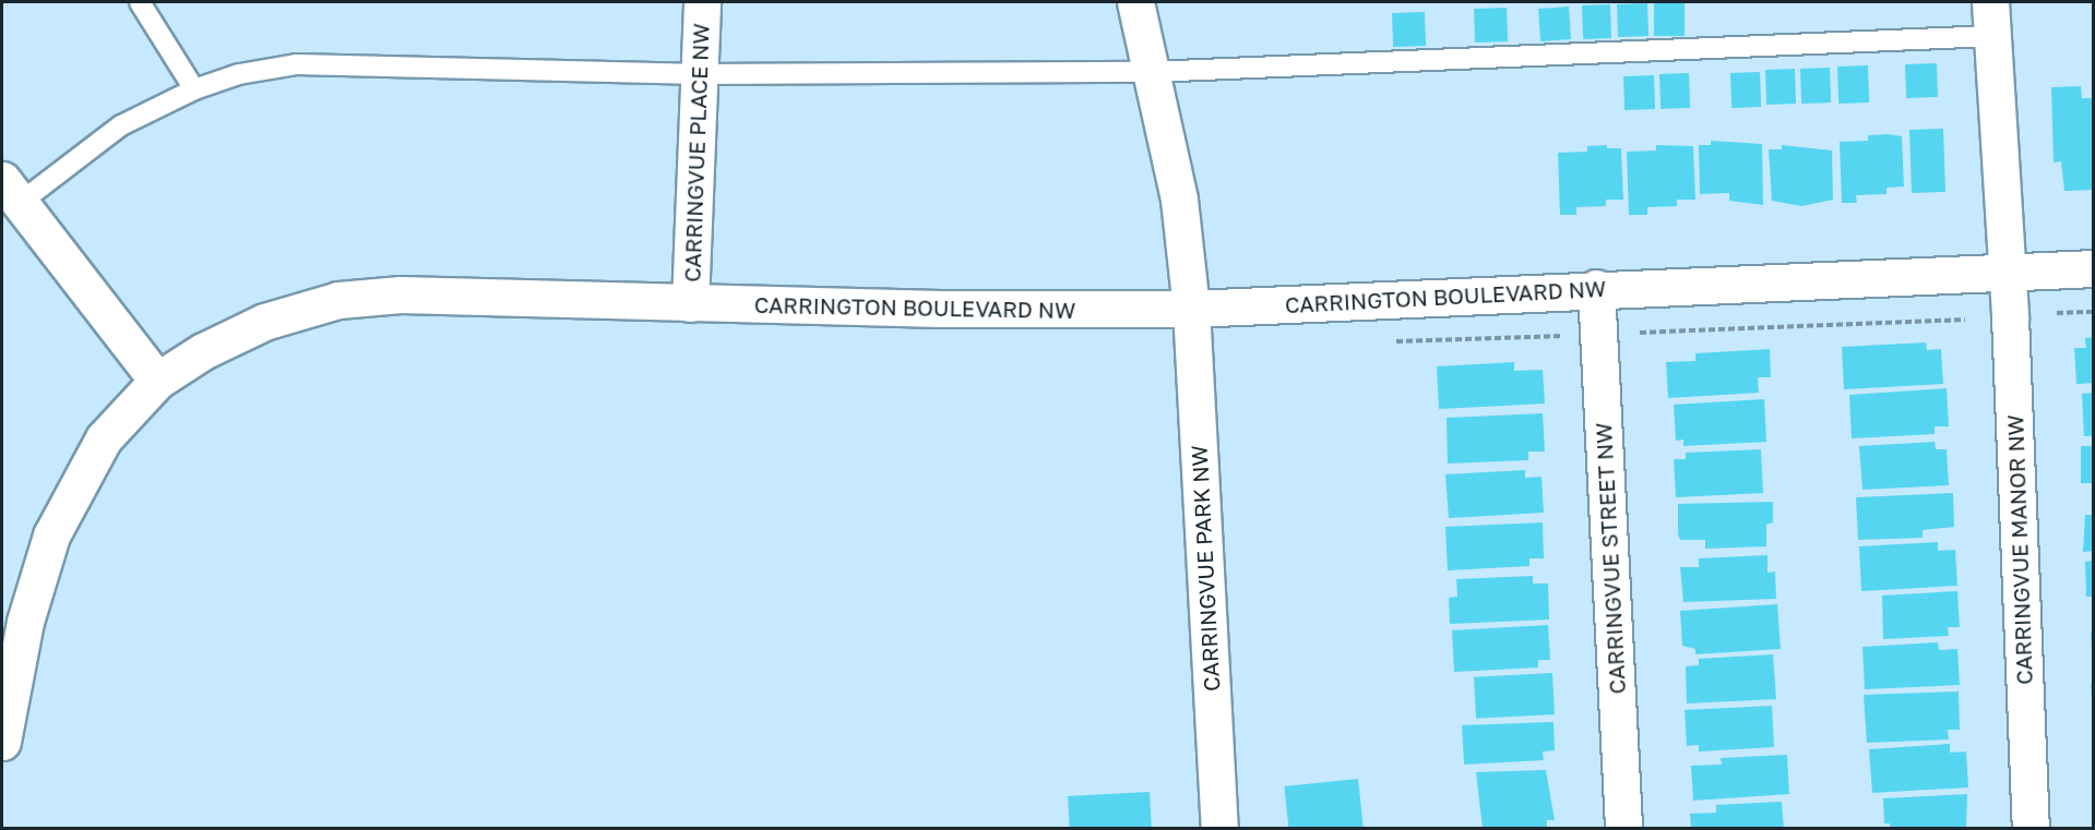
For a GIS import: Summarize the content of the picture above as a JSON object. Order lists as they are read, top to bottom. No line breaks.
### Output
{"streets":{"street":["CARRINGVUE PLACE NW","CARRINGTON BOULEVARD NW","CARRINGVUE MANOR NW","CARRINGVUE STREET NW","CARRINGVUE PARK NW"]},"crossings":[["CARRINGVUE PLACE NW","CARRINGTON BOULEVARD NW"],["CARRINGTON BOULEVARD NW","CARRINGVUE MANOR NW"],["CARRINGTON BOULEVARD NW","CARRINGVUE STREET NW"],["CARRINGTON BOULEVARD NW","CARRINGVUE PARK NW"]]}
